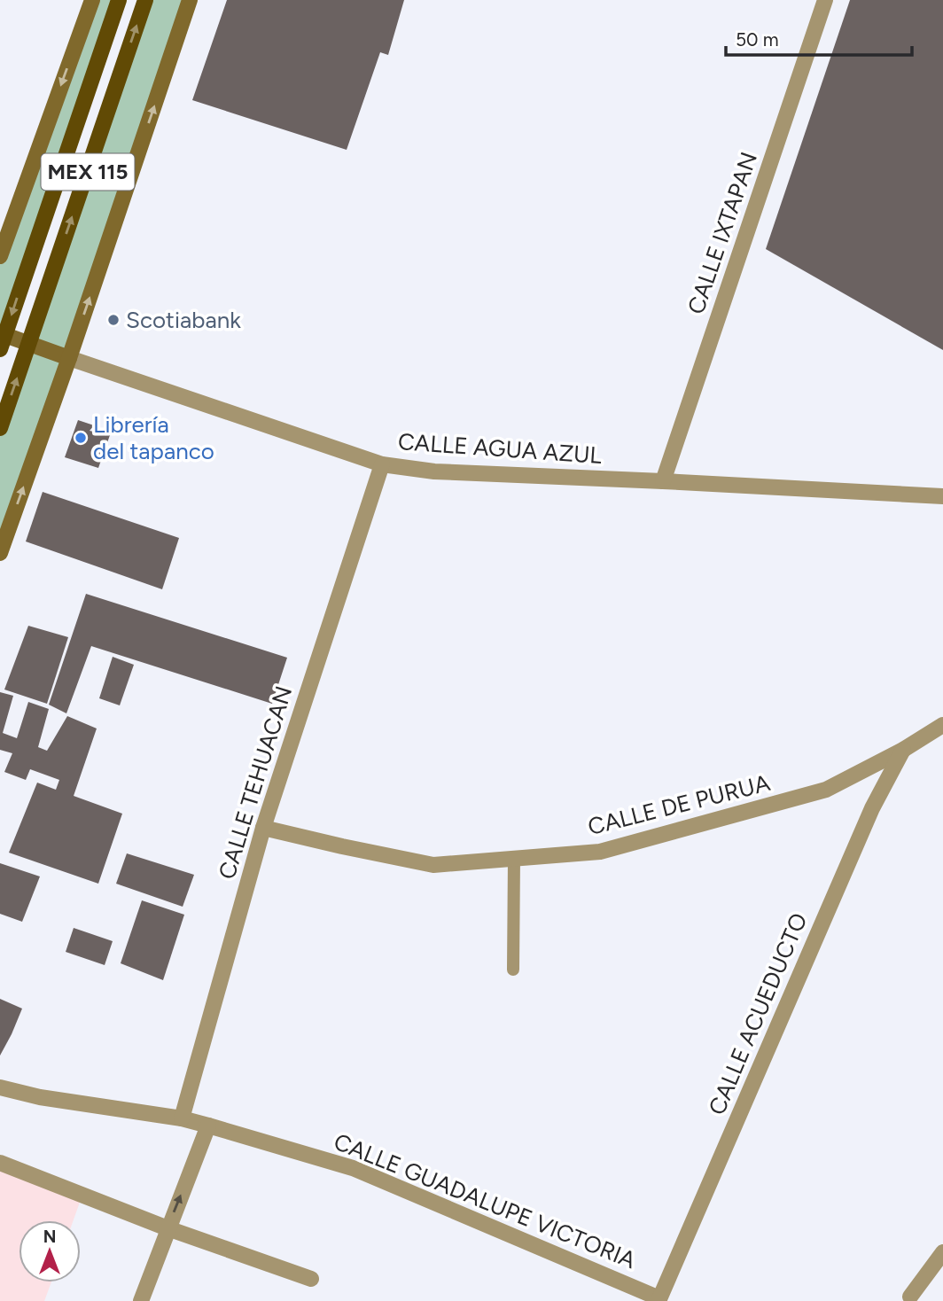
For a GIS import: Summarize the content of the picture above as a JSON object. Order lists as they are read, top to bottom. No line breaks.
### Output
{"streets":{"main road":["MEX 115"],"street":["CALLE IXTAPAN","CALLE AGUA AZUL","CALLE TEHUACAN","CALLE DE PURUA","CALLE ACUEDUCTO","CALLE GUADALUPE VICTORIA"]},"crossings":[["MEX 115","CALLE AGUA AZUL"],["CALLE IXTAPAN","CALLE AGUA AZUL"],["CALLE AGUA AZUL","CALLE TEHUACAN"],["CALLE TEHUACAN","CALLE DE PURUA"],["CALLE TEHUACAN","CALLE GUADALUPE VICTORIA"],["CALLE DE PURUA","CALLE ACUEDUCTO"],["CALLE ACUEDUCTO","CALLE GUADALUPE VICTORIA"]],"places":["Scotiabank","Librería del tapanco"],"scale_bar":"50 m","north":"top"}
